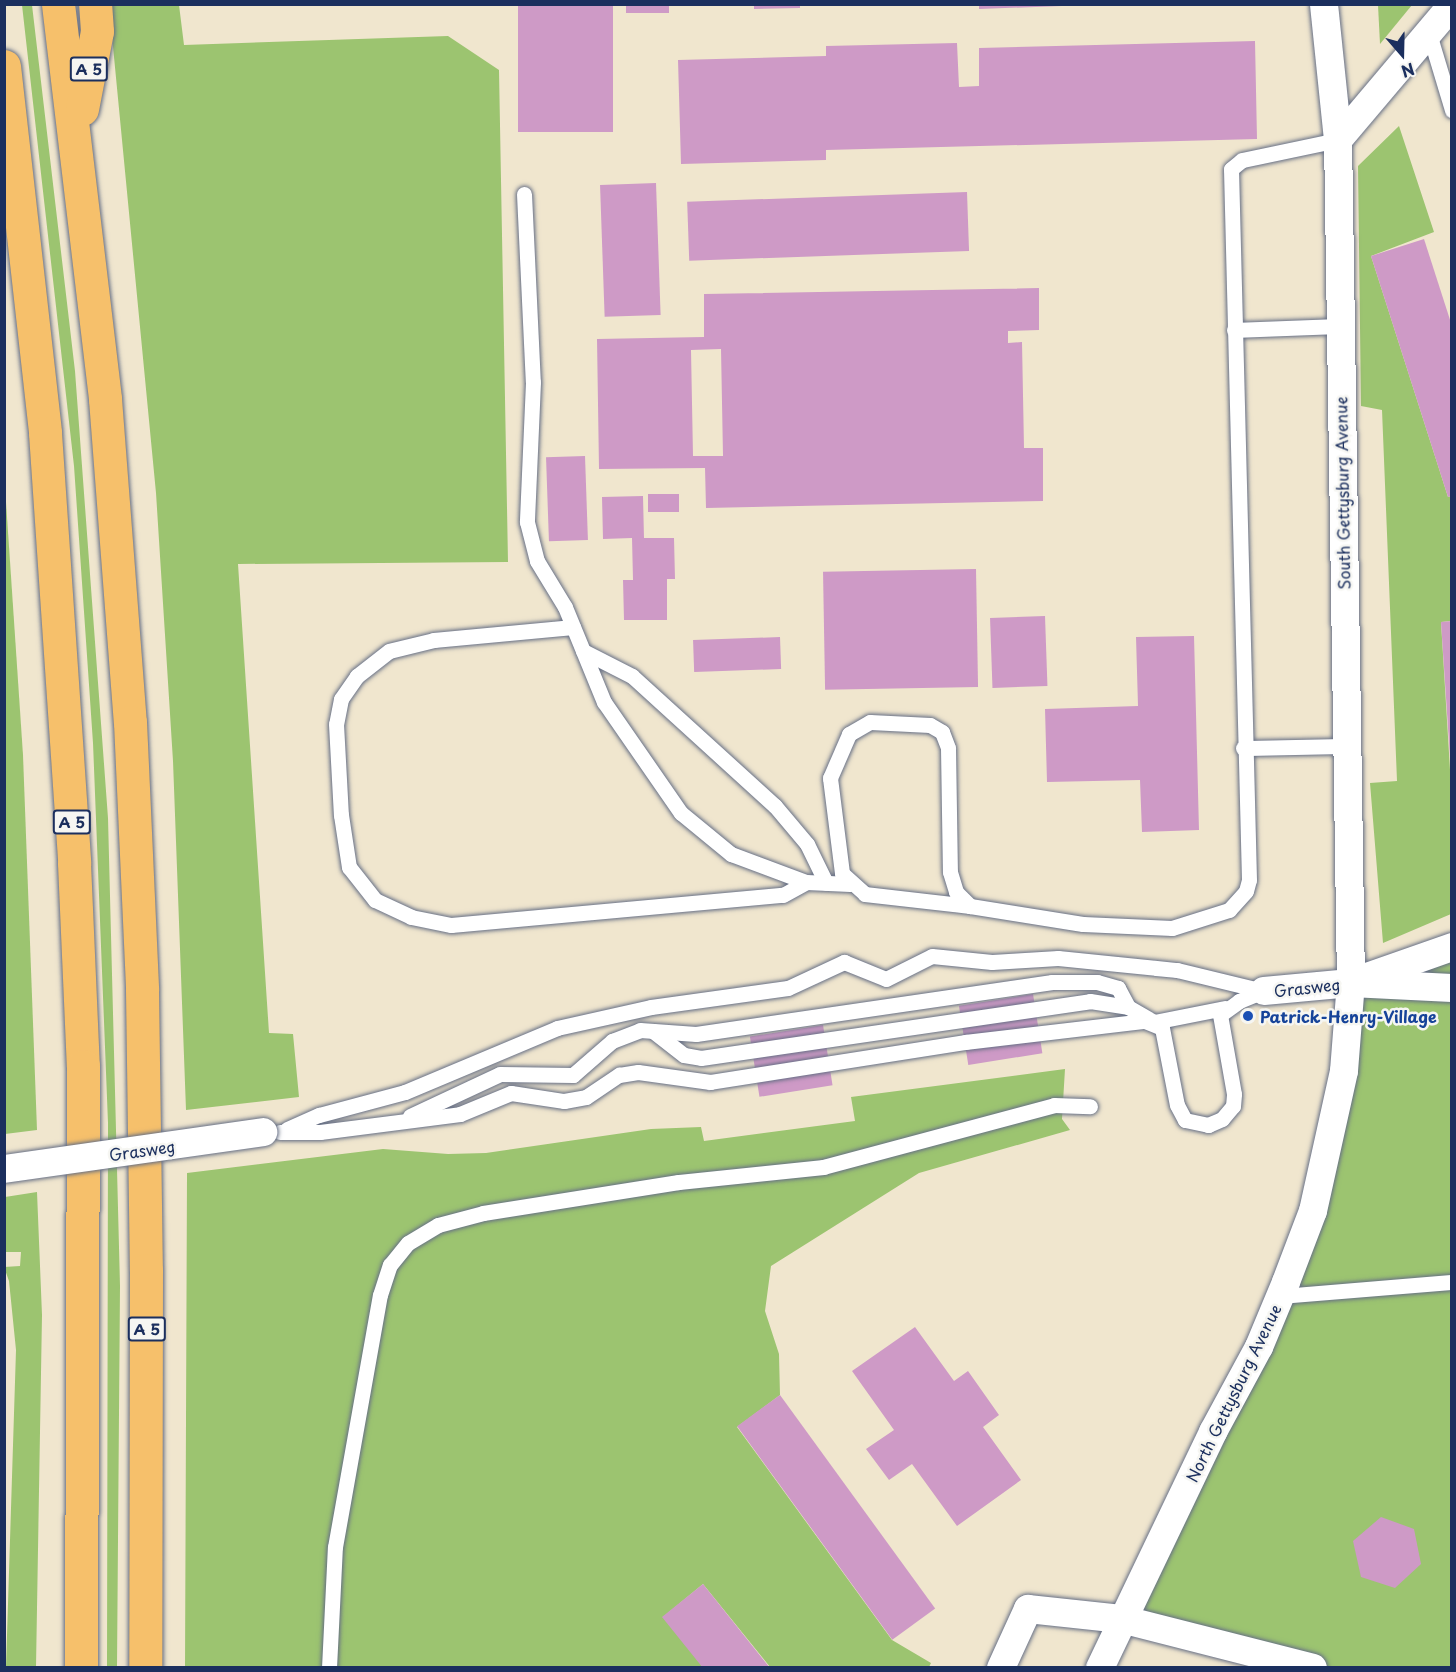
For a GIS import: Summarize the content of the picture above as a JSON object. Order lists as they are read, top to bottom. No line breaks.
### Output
{"streets":{"highway":["A 5"],"street":["South Gettysburg Avenue","Grasweg","North Gettysburg Avenue"]},"crossings":[["South Gettysburg Avenue","Grasweg"],["South Gettysburg Avenue","North Gettysburg Avenue"],["Grasweg","North Gettysburg Avenue"]],"places":["Patrick-Henry-Village"],"north":"bottom"}
